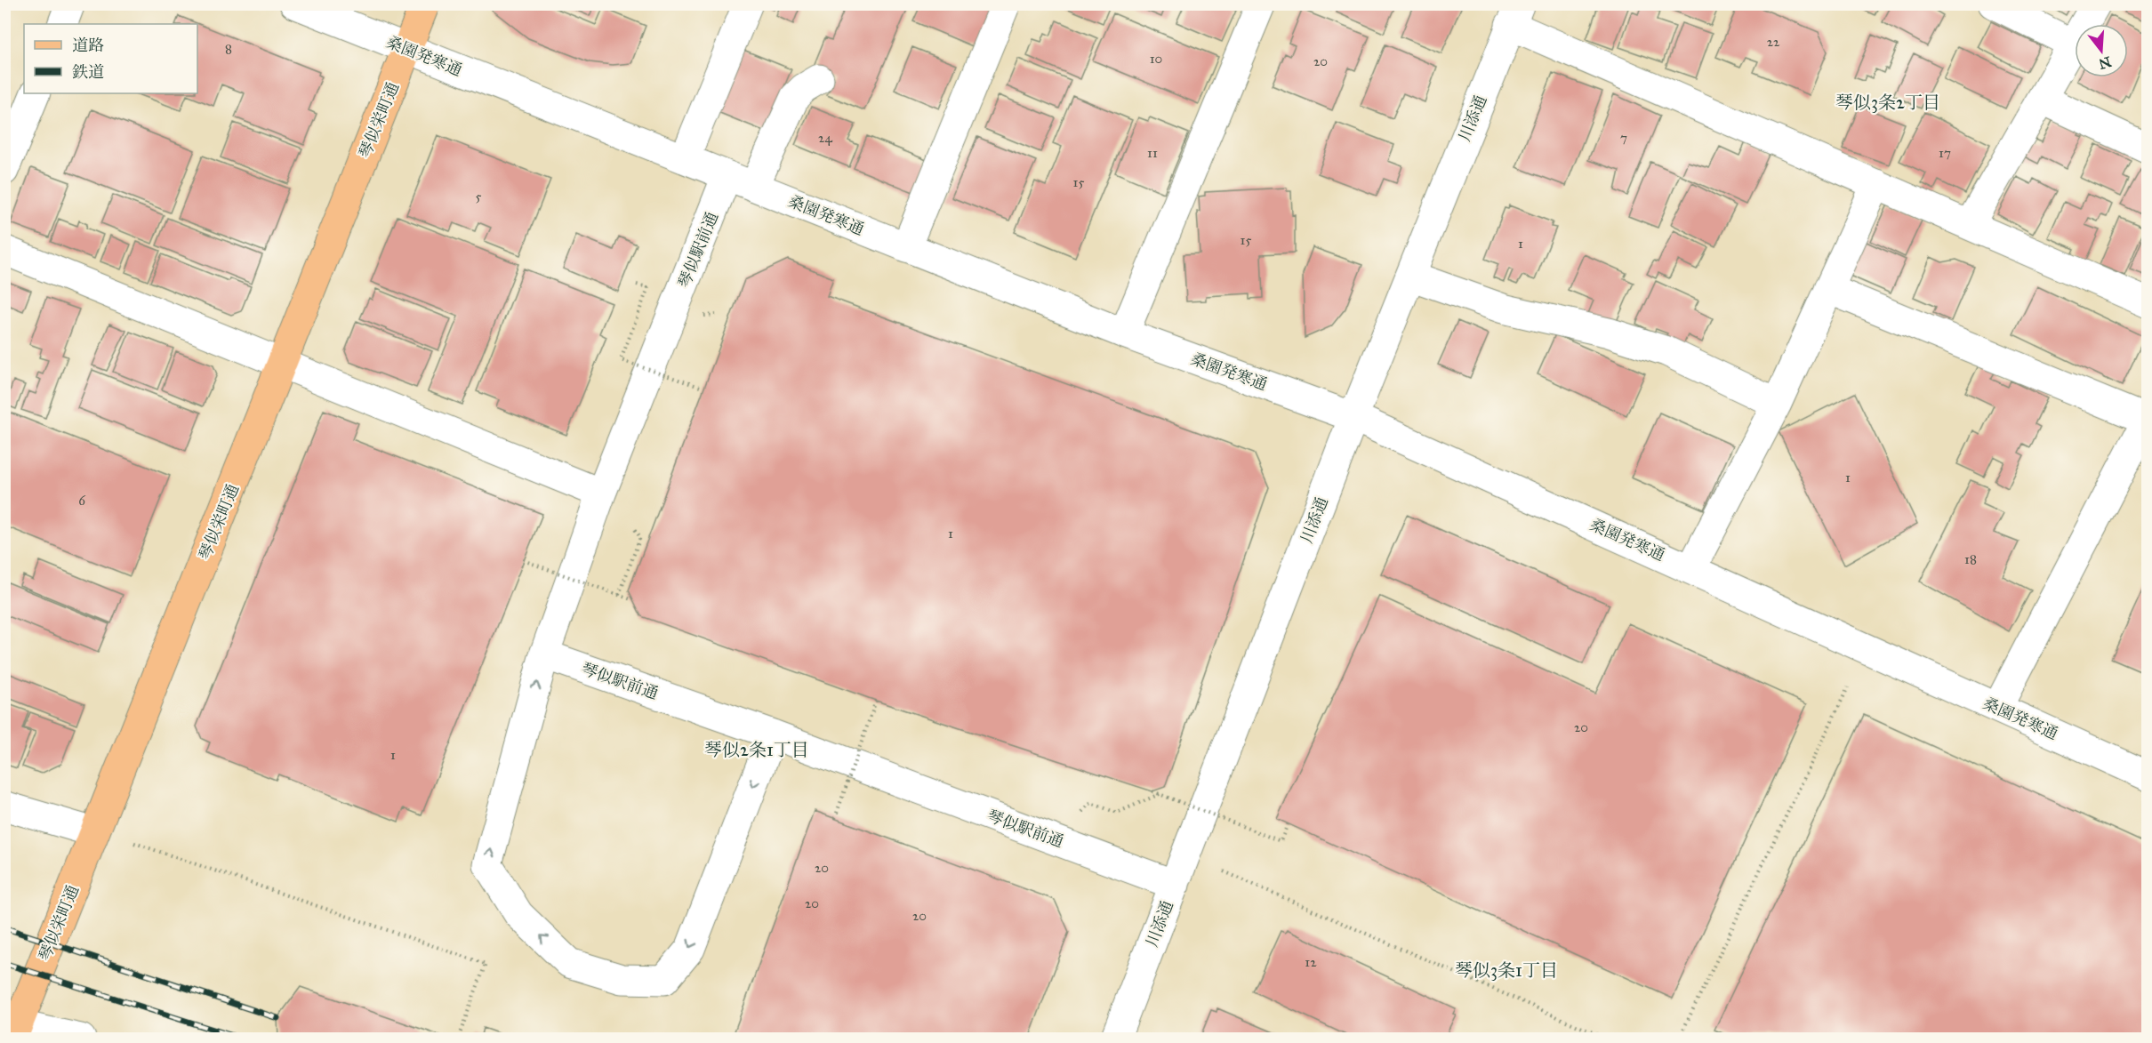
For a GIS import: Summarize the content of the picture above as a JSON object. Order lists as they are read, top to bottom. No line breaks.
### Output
{"streets":{"main road":["琴似栄町通"],"street":["桑園発寒通","川添通","琴似駅前通"]},"crossings":[["桑園発寒通","川添通"],["桑園発寒通","琴似栄町通"],["桑園発寒通","琴似駅前通"],["川添通","琴似駅前通"]],"districts":["琴似3条2丁目","琴似2条1丁目","琴似3条1丁目"],"house_numbers":["22","8","10","20","24","7","11","17","15","5","15","1","1","6","1","18","20","1","20","20","20","12"],"legend":["道路","鉄道"],"north":"bottom"}
